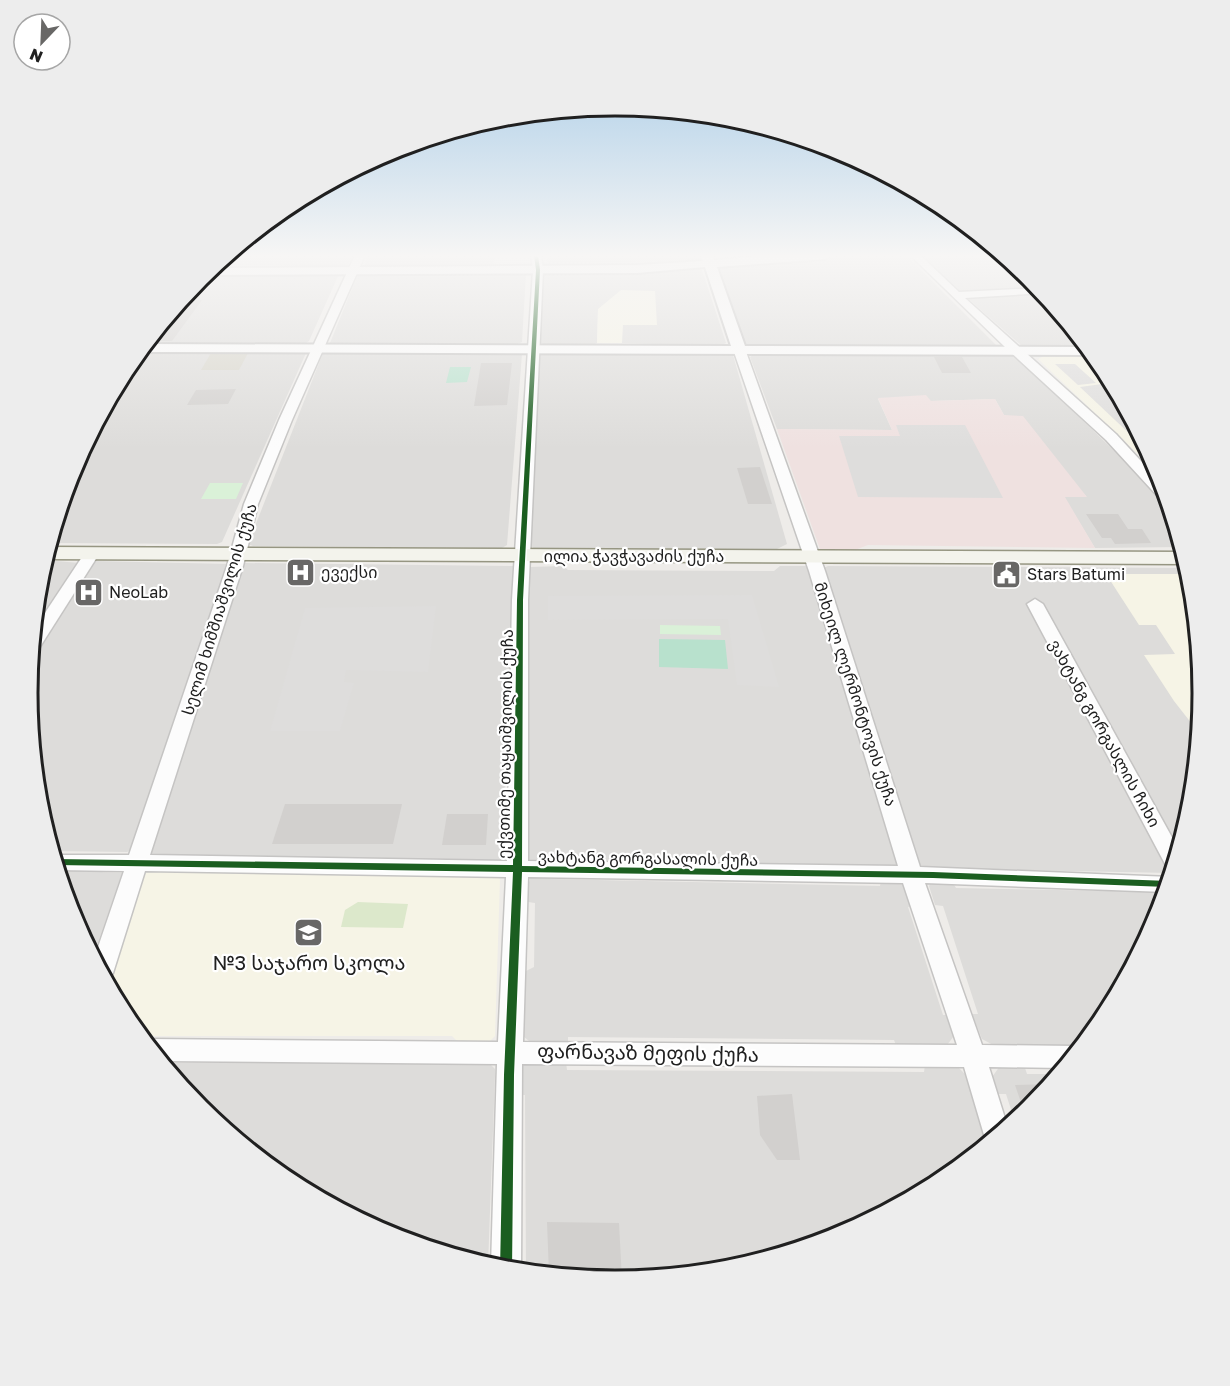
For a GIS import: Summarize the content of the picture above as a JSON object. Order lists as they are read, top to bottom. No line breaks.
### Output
{"streets":{"main road":["ილია ჭავჭავაძის ქუჩა"],"street":["სელიმ ხიმშიაშვილის ქუჩა","მიხეილ ლერმონტოვის ქუჩა","ვახტანგ გორგასლის ჩიხი","ექვთიმე თაყაიშვილის ქუჩა","ვახტანგ გორგასალის ქუჩა","ფარნავაზ მეფის ქუჩა"]},"crossings":[["ილია ჭავჭავაძის ქუჩა","სელიმ ხიმშიაშვილის ქუჩა"],["ილია ჭავჭავაძის ქუჩა","მიხეილ ლერმონტოვის ქუჩა"],["ილია ჭავჭავაძის ქუჩა","ექვთიმე თაყაიშვილის ქუჩა"],["სელიმ ხიმშიაშვილის ქუჩა","ვახტანგ გორგასალის ქუჩა"],["მიხეილ ლერმონტოვის ქუჩა","ვახტანგ გორგასალის ქუჩა"],["მიხეილ ლერმონტოვის ქუჩა","ფარნავაზ მეფის ქუჩა"],["ექვთიმე თაყაიშვილის ქუჩა","ვახტანგ გორგასალის ქუჩა"],["ექვთიმე თაყაიშვილის ქუჩა","ფარნავაზ მეფის ქუჩა"]],"places":{"hospital":["ევექსი","NeoLab"],"public building":["Stars Batumi"],"school or university":["№3 საჯარო სკოლა"]},"north":"bottom left"}
